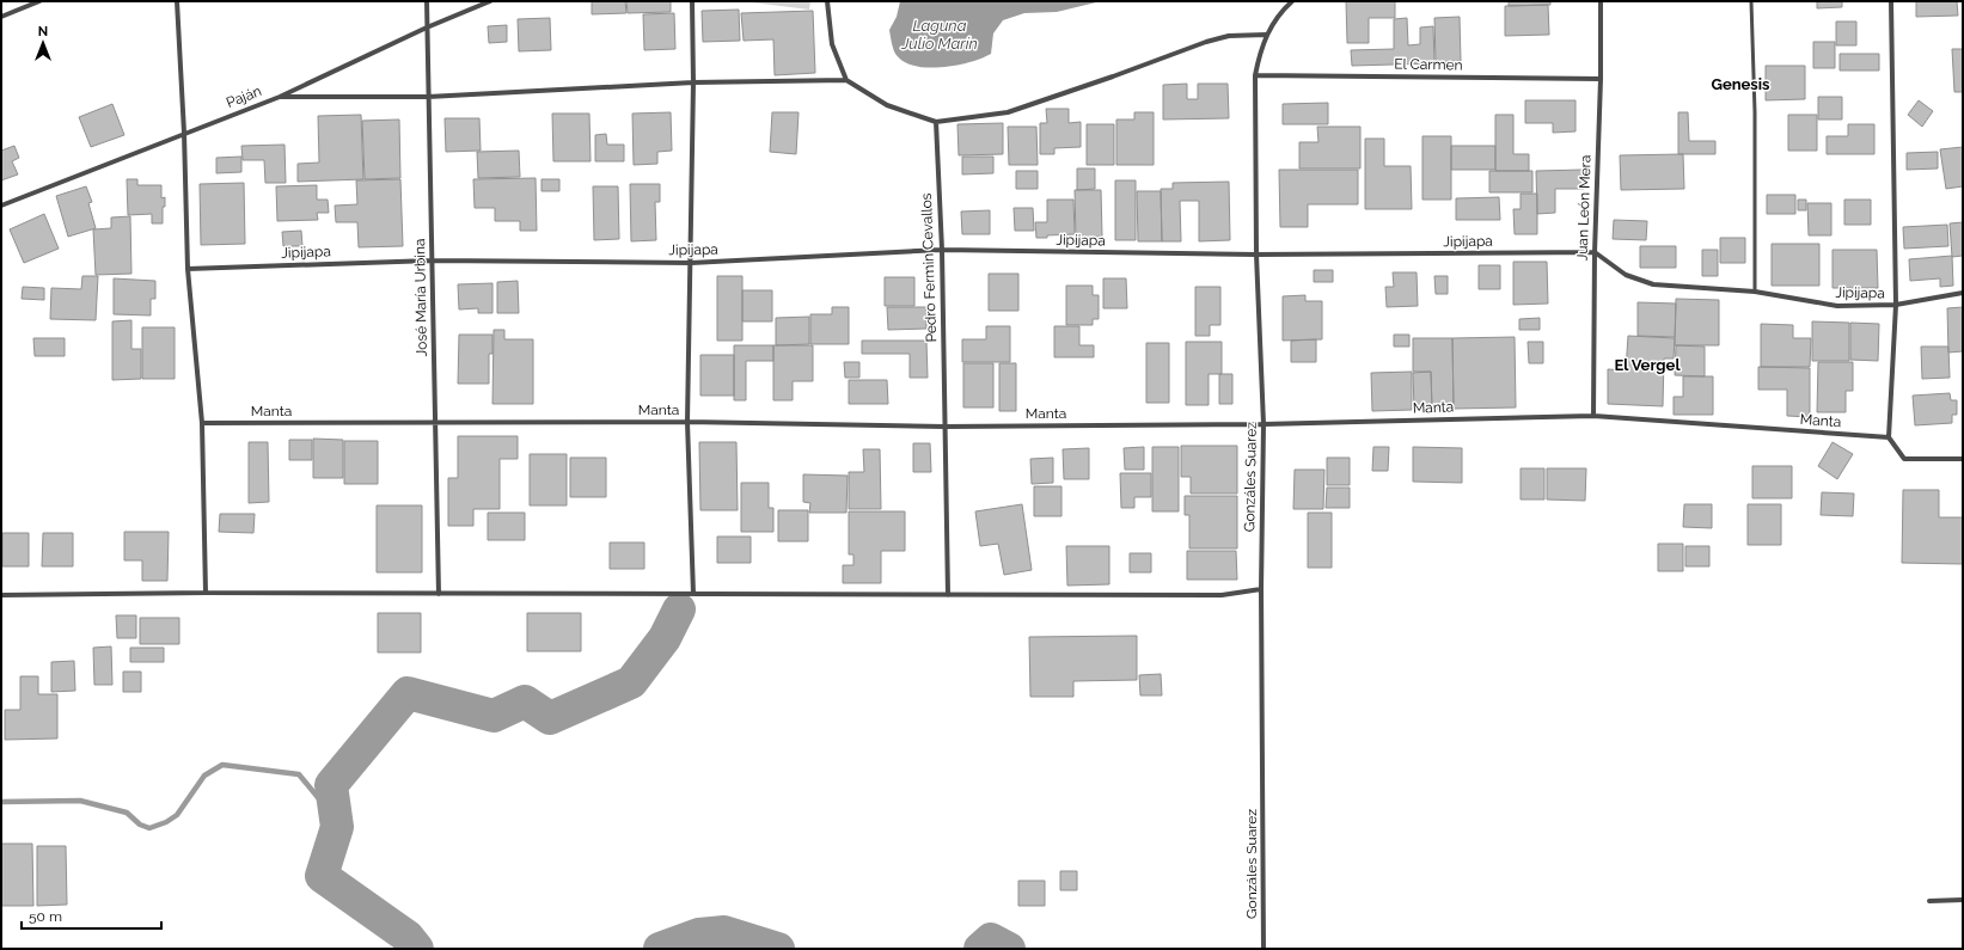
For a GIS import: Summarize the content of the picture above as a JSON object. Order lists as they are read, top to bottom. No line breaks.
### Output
{"streets":{"street":["El Carmen","Paján","Juan León Mera","Jipijapa","Pedro Fermin Cevallos","José María Urbina","Manta","Gonzáles Suarez"]},"crossings":[["El Carmen","Juan León Mera"],["El Carmen","Gonzáles Suarez"],["Paján","José María Urbina"],["Juan León Mera","Jipijapa"],["Juan León Mera","Manta"],["Jipijapa","Pedro Fermin Cevallos"],["Jipijapa","José María Urbina"],["Jipijapa","Gonzáles Suarez"],["Pedro Fermin Cevallos","Manta"],["José María Urbina","Manta"],["Manta","Gonzáles Suarez"]],"districts":["Genesis","El Vergel"],"water":["Laguna Julio Marín"],"scale_bar":"50 m","north":"top"}
